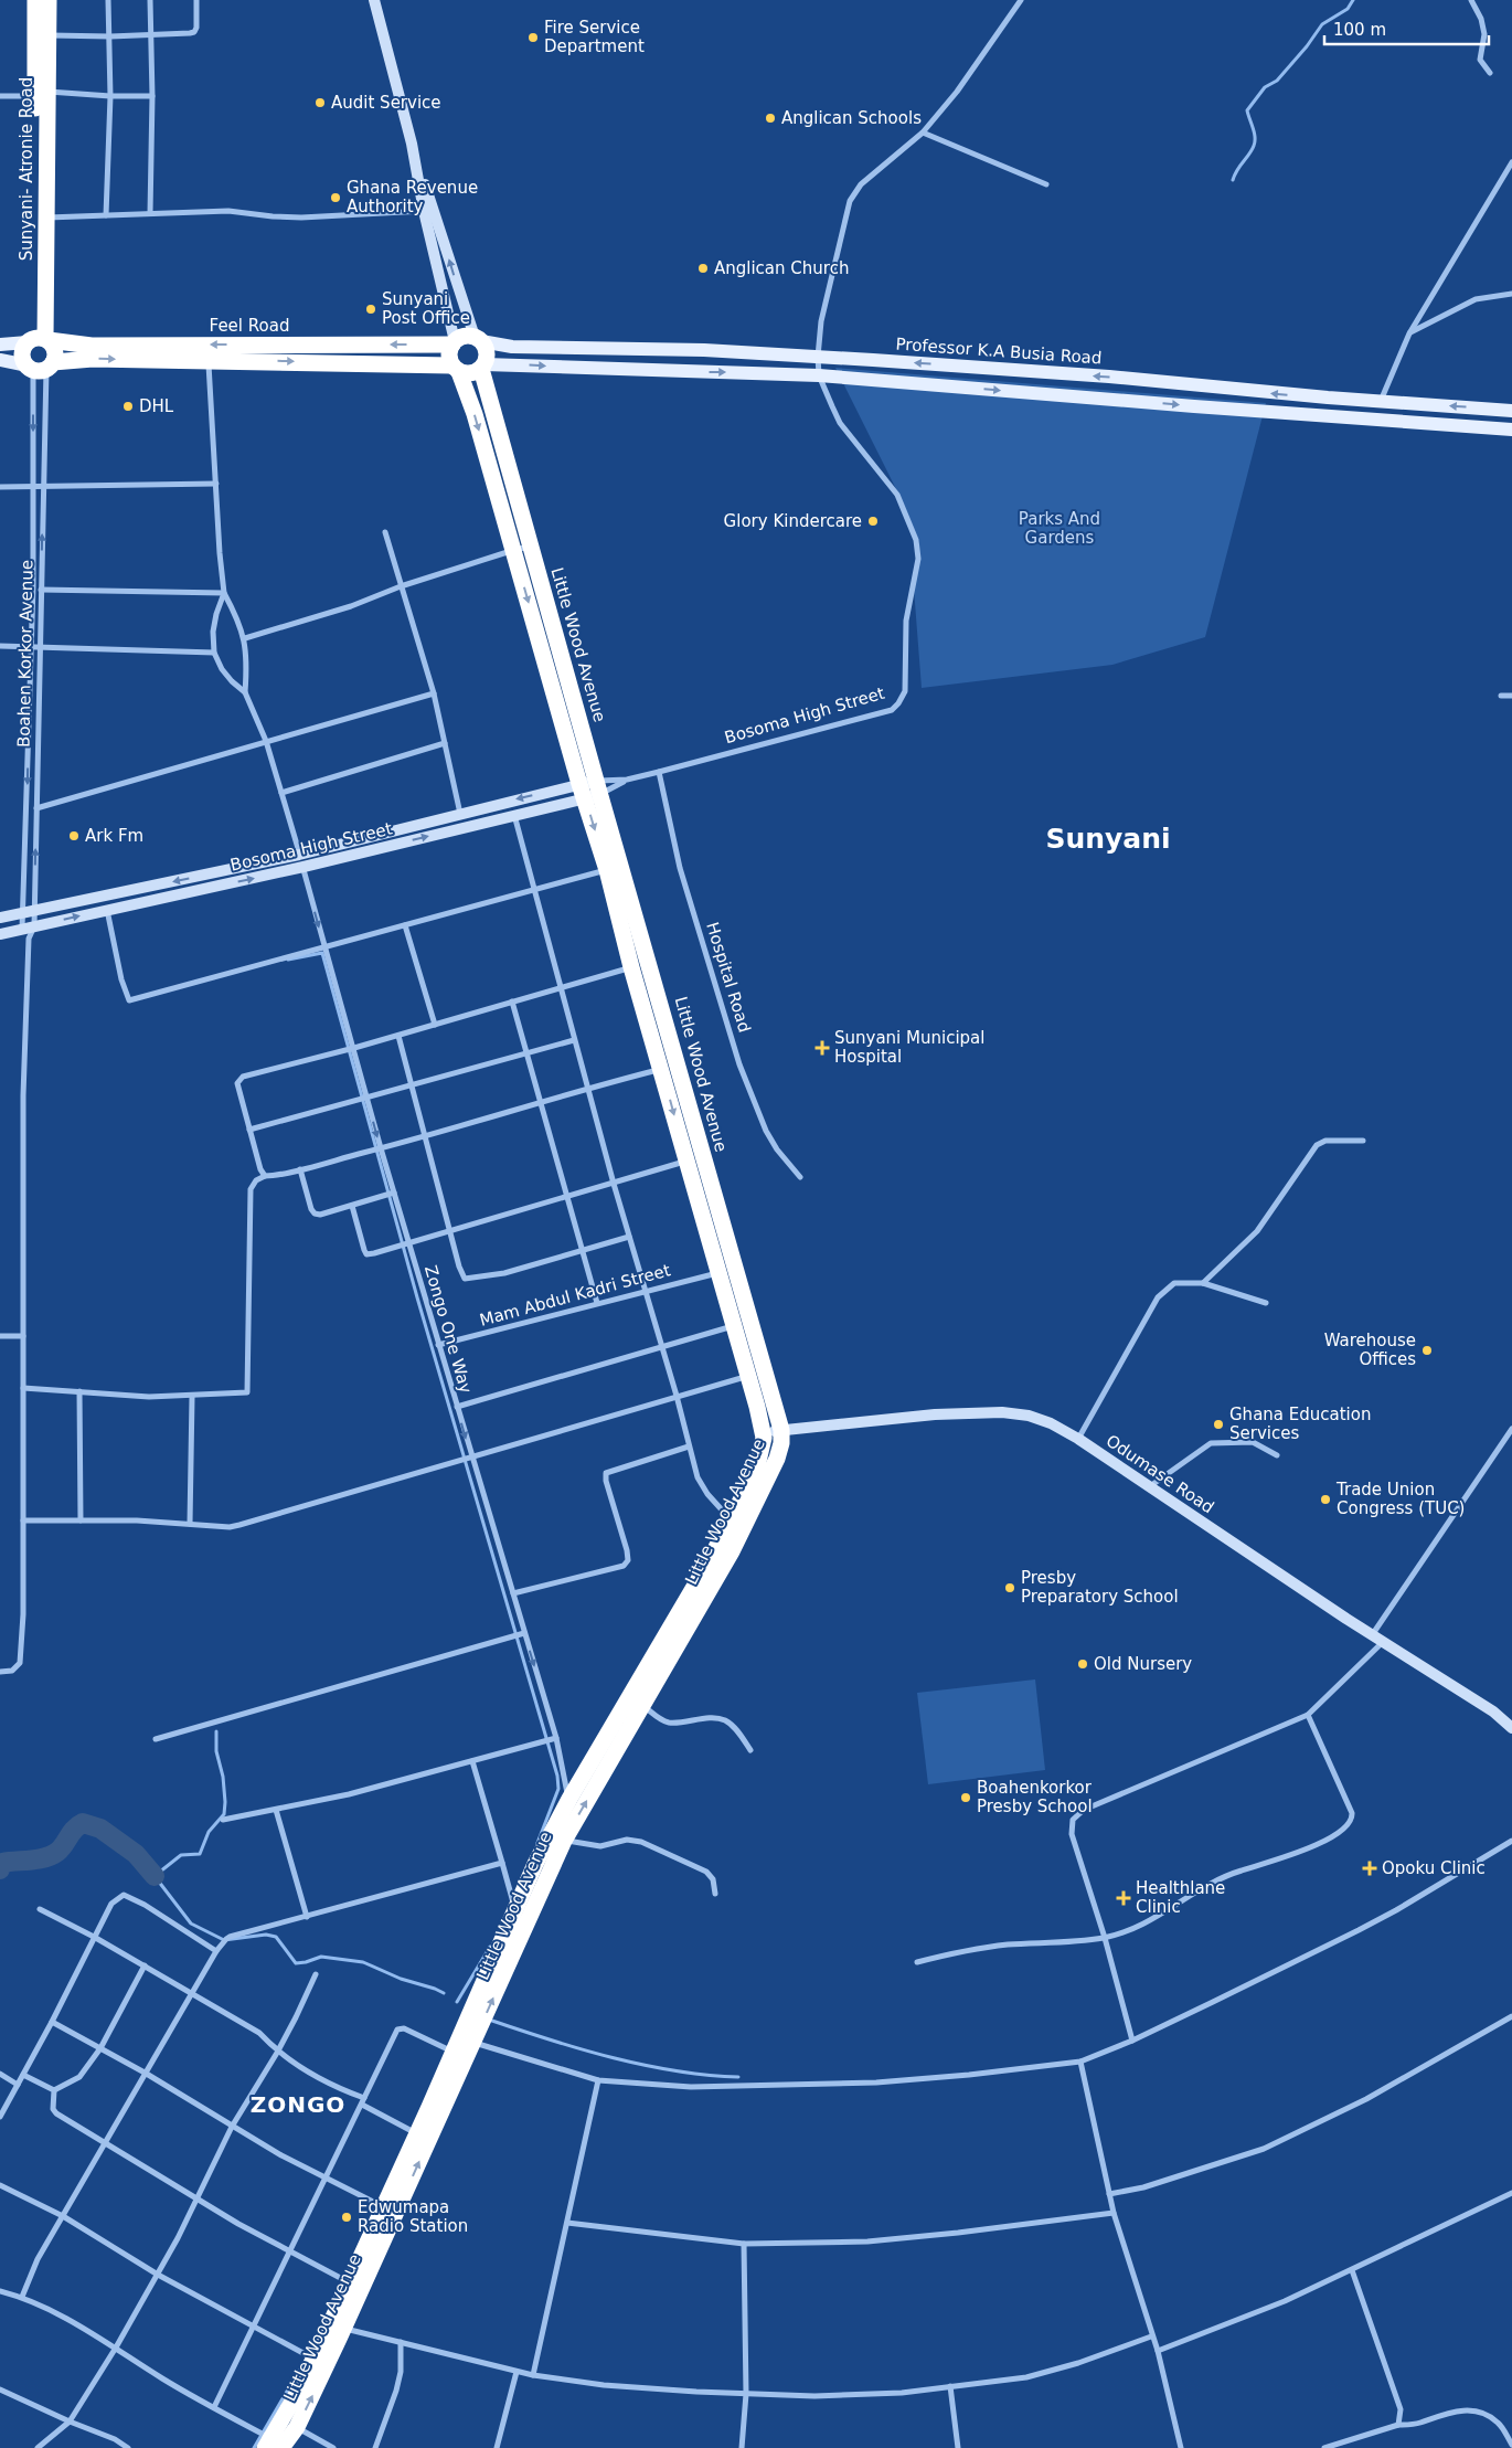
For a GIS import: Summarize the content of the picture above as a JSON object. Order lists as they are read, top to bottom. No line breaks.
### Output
{"streets":{"highway":["Sunyani- Atronie Road","Feel Road","Little Wood Avenue"],"main road":["Professor K.A Busia Road"],"street":["Boahen Korkor Avenue","Bosoma High Street","Hospital Road","Mam Abdul Kadri Street","Zongo One Way","Odumase Road"]},"crossings":[["Sunyani- Atronie Road","Feel Road"],["Feel Road","Professor K.A Busia Road"],["Feel Road","Little Wood Avenue"],["Professor K.A Busia Road","Little Wood Avenue"],["Little Wood Avenue","Bosoma High Street"],["Little Wood Avenue","Mam Abdul Kadri Street"],["Little Wood Avenue","Zongo One Way"],["Little Wood Avenue","Odumase Road"],["Boahen Korkor Avenue","Bosoma High Street"],["Bosoma High Street","Hospital Road"],["Bosoma High Street","Zongo One Way"],["Mam Abdul Kadri Street","Zongo One Way"]],"districts":["Sunyani","ZONGO"],"parks":["Parks And Gardens"],"places":{"other":["Fire Service Department","Audit Service","Anglican Schools","Ghana Revenue Authority","Anglican Church","Sunyani Post Office","DHL","Glory Kindercare","Ark Fm","Warehouse Offices","Ghana Education Services","Trade Union Congress (TUC)","Presby Preparatory School","Old Nursery","Boahenkorkor Presby School","Edwumapa Radio Station"],"health":["Sunyani Municipal Hospital","Opoku Clinic","Healthlane Clinic"]},"scale_bar":"100 m"}
